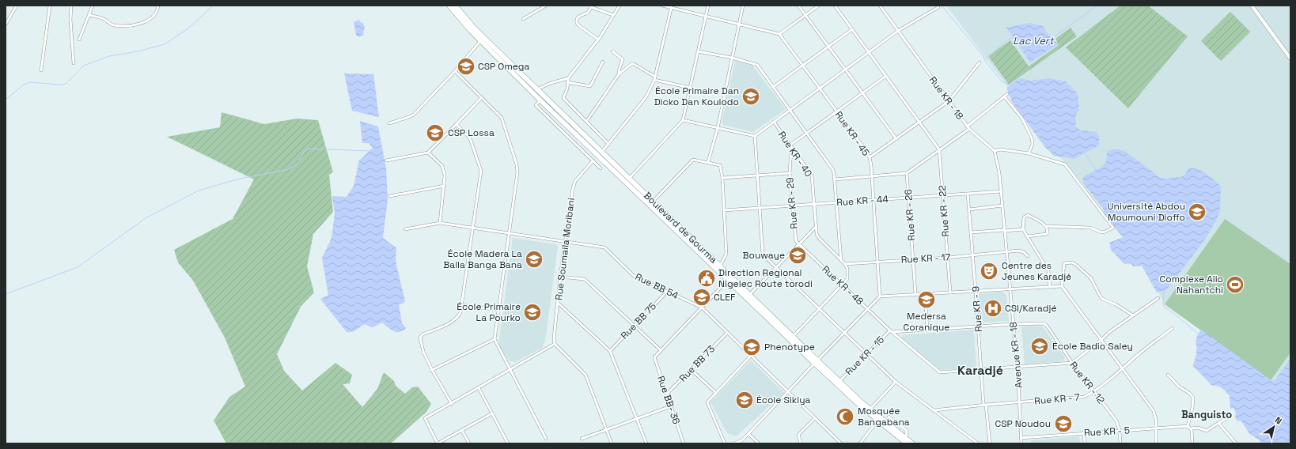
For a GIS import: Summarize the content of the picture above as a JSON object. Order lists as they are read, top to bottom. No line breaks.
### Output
{"streets":{"highway":["Boulevard de Gourma"],"street":["Rue KR - 18","Rue KR - 45","Rue KR - 40","Rue KR - 44","Rue KR - 29","Rue KR - 22","Rue KR - 26","Rue Soumaila Moribani","Rue KR - 17","Rue KR - 48","Rue BB 54","Rue KR - 9","Rue BB 75","Avenue KR - 18","Rue KR - 15","Rue BB 73","Rue KR - 12","Rue KR - 7","Rue BB- 36","Rue KR - 5"]},"crossings":[["Rue KR - 45","Rue KR - 44"],["Rue KR - 45","Rue KR - 17"],["Rue KR - 40","Rue KR - 44"],["Rue KR - 40","Rue KR - 29"],["Rue KR - 40","Rue KR - 17"],["Rue KR - 44","Rue KR - 29"],["Rue KR - 44","Rue KR - 22"],["Rue KR - 44","Rue KR - 26"],["Rue KR - 44","Rue KR - 9"],["Rue KR - 44","Avenue KR - 18"],["Rue KR - 29","Rue KR - 48"],["Rue KR - 22","Rue KR - 17"],["Rue KR - 26","Rue KR - 17"],["Boulevard de Gourma","Rue KR - 15"],["Rue Soumaila Moribani","Rue BB 54"],["Rue KR - 17","Rue KR - 9"],["Rue KR - 17","Avenue KR - 18"],["Rue KR - 48","Rue KR - 9"],["Rue KR - 48","Avenue KR - 18"],["Rue KR - 48","Rue KR - 15"],["Rue KR - 48","Rue KR - 12"],["Rue BB 54","Rue BB 75"],["Rue BB 54","Rue BB 73"],["Rue KR - 9","Rue KR - 7"],["Avenue KR - 18","Rue KR - 12"],["Avenue KR - 18","Rue KR - 7"],["Avenue KR - 18","Rue KR - 5"],["Rue BB 73","Rue BB- 36"],["Rue KR - 12","Rue KR - 7"],["Rue KR - 12","Rue KR - 5"]],"districts":["Karadjé","Banguisto"],"water":["Lac Vert"],"places":{"school or university":["CSP Omega","École Primaire Dan Dicko Dan Koulodo","CSP Lossa","Université Abdou Moumouni Dioffo","Bouwaye","École Madera La Balla Banga Bana","CLEF","Medersa Coranique","École Primaire La Pourko","École Badio Saley","Phenotype","École Sikiya","CSP Noudou"],"theatre":["Centre des Jeunes Karadjé"],"public building":["Direction Regional Nigelec Route torodi"],"sports":["Complexe Alio Nahantchi"],"hospital":["CSI/Karadjé"],"mosque":["Mosquée Bangabana"]},"north":"top right"}
